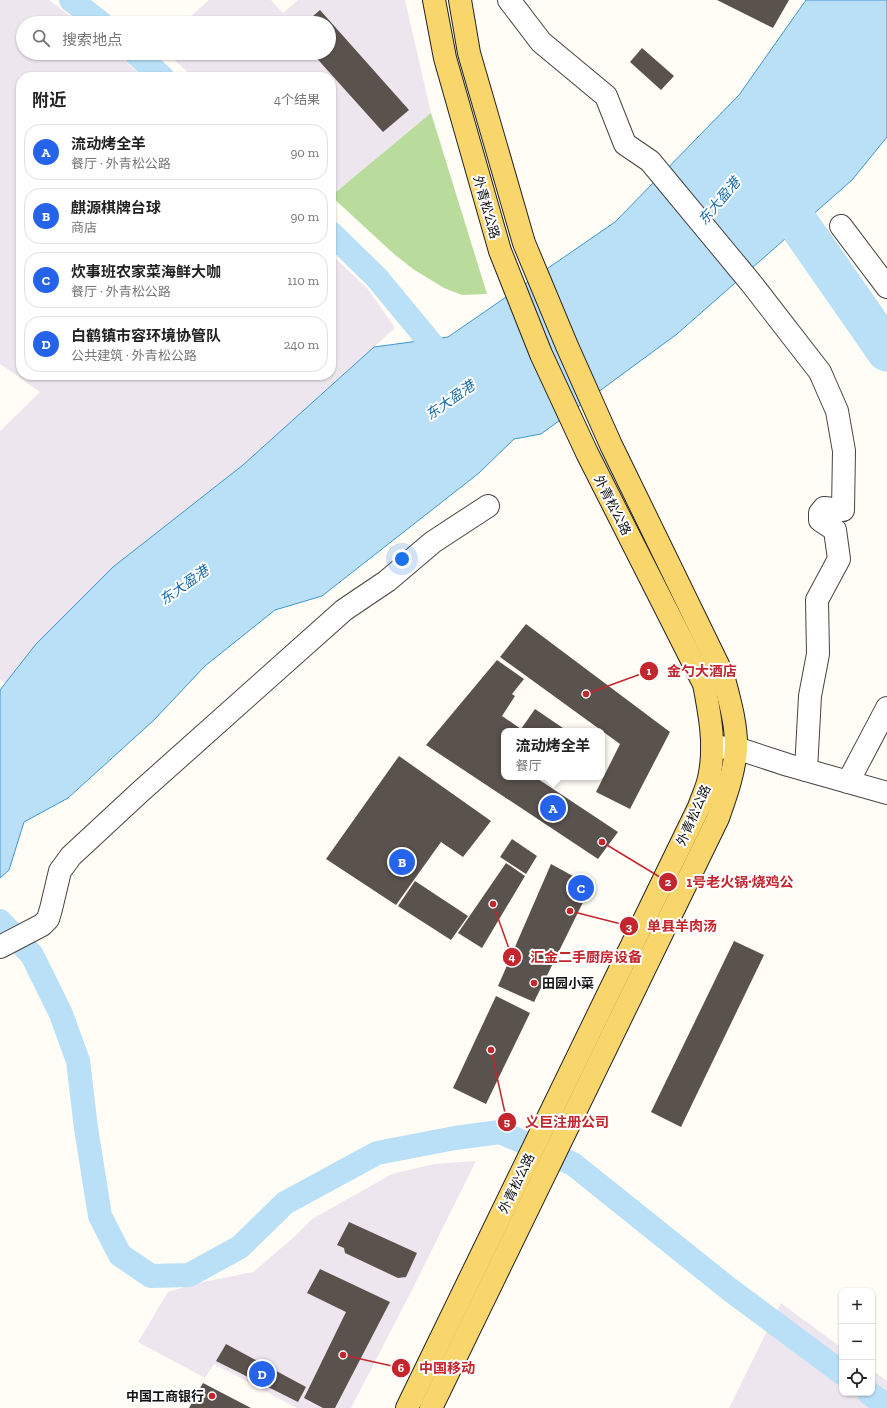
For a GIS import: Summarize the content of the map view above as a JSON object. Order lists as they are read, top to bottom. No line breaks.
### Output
{"streets":{"main road":["外青松公路"]},"water":["东大盈港"],"places":["金勺大酒店","1号老火锅·烧鸡公","汇金二手厨房设备","单县羊肉汤","田园小菜","义巨注册公司","中国移动","中国工商银行"],"page":{"search":"搜索地点","heading":["附近","4个结果"],"list":[{"mark":"A","name":"流动烤全羊","note":"餐厅 · 外青松公路","value":"90 m"},{"mark":"B","name":"麒源棋牌台球","note":"商店","value":"90 m"},{"mark":"C","name":"炊事班农家菜海鲜大咖","note":"餐厅 · 外青松公路","value":"110 m"},{"mark":"D","name":"白鹤镇市容环境协管队","note":"公共建筑 · 外青松公路","value":"240 m"}],"popup":["流动烤全羊","餐厅"],"pins":["A","B","C","D"],"map_buttons":["+","−"]}}
